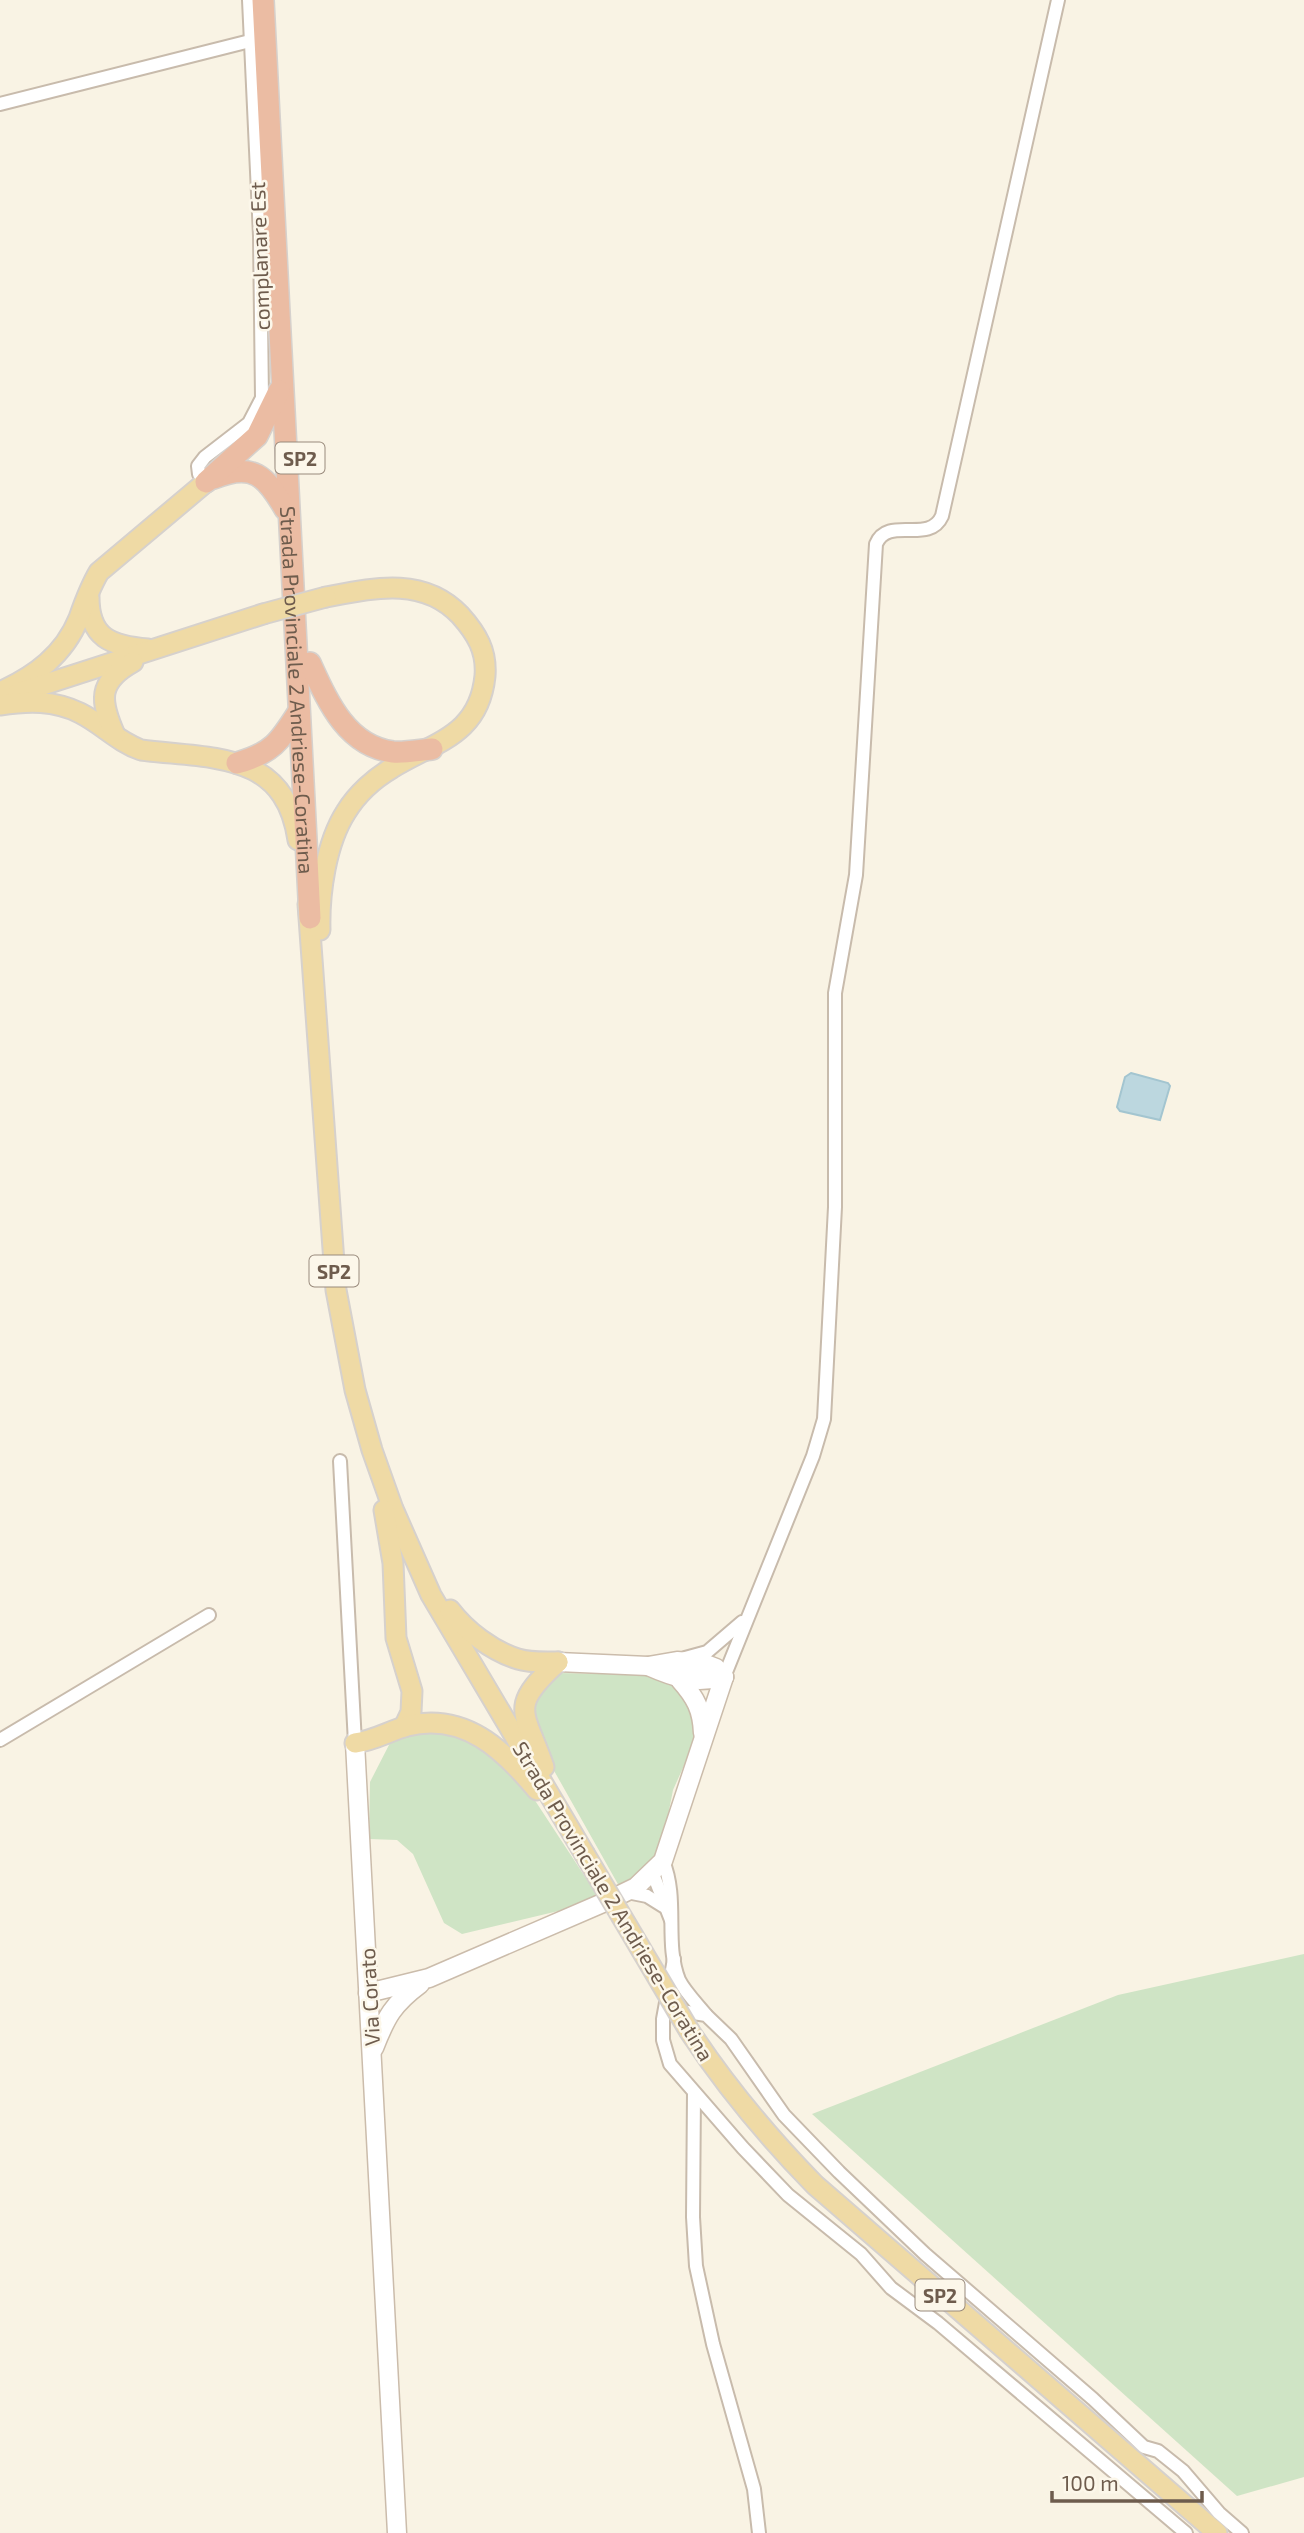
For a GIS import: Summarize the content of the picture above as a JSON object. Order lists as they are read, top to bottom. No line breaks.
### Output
{"streets":{"highway":["SP2","Strada Provinciale 2 Andriese-Coratina"],"main road":["Via Corato"],"street":["complanare Est"]},"scale_bar":"100 m"}
